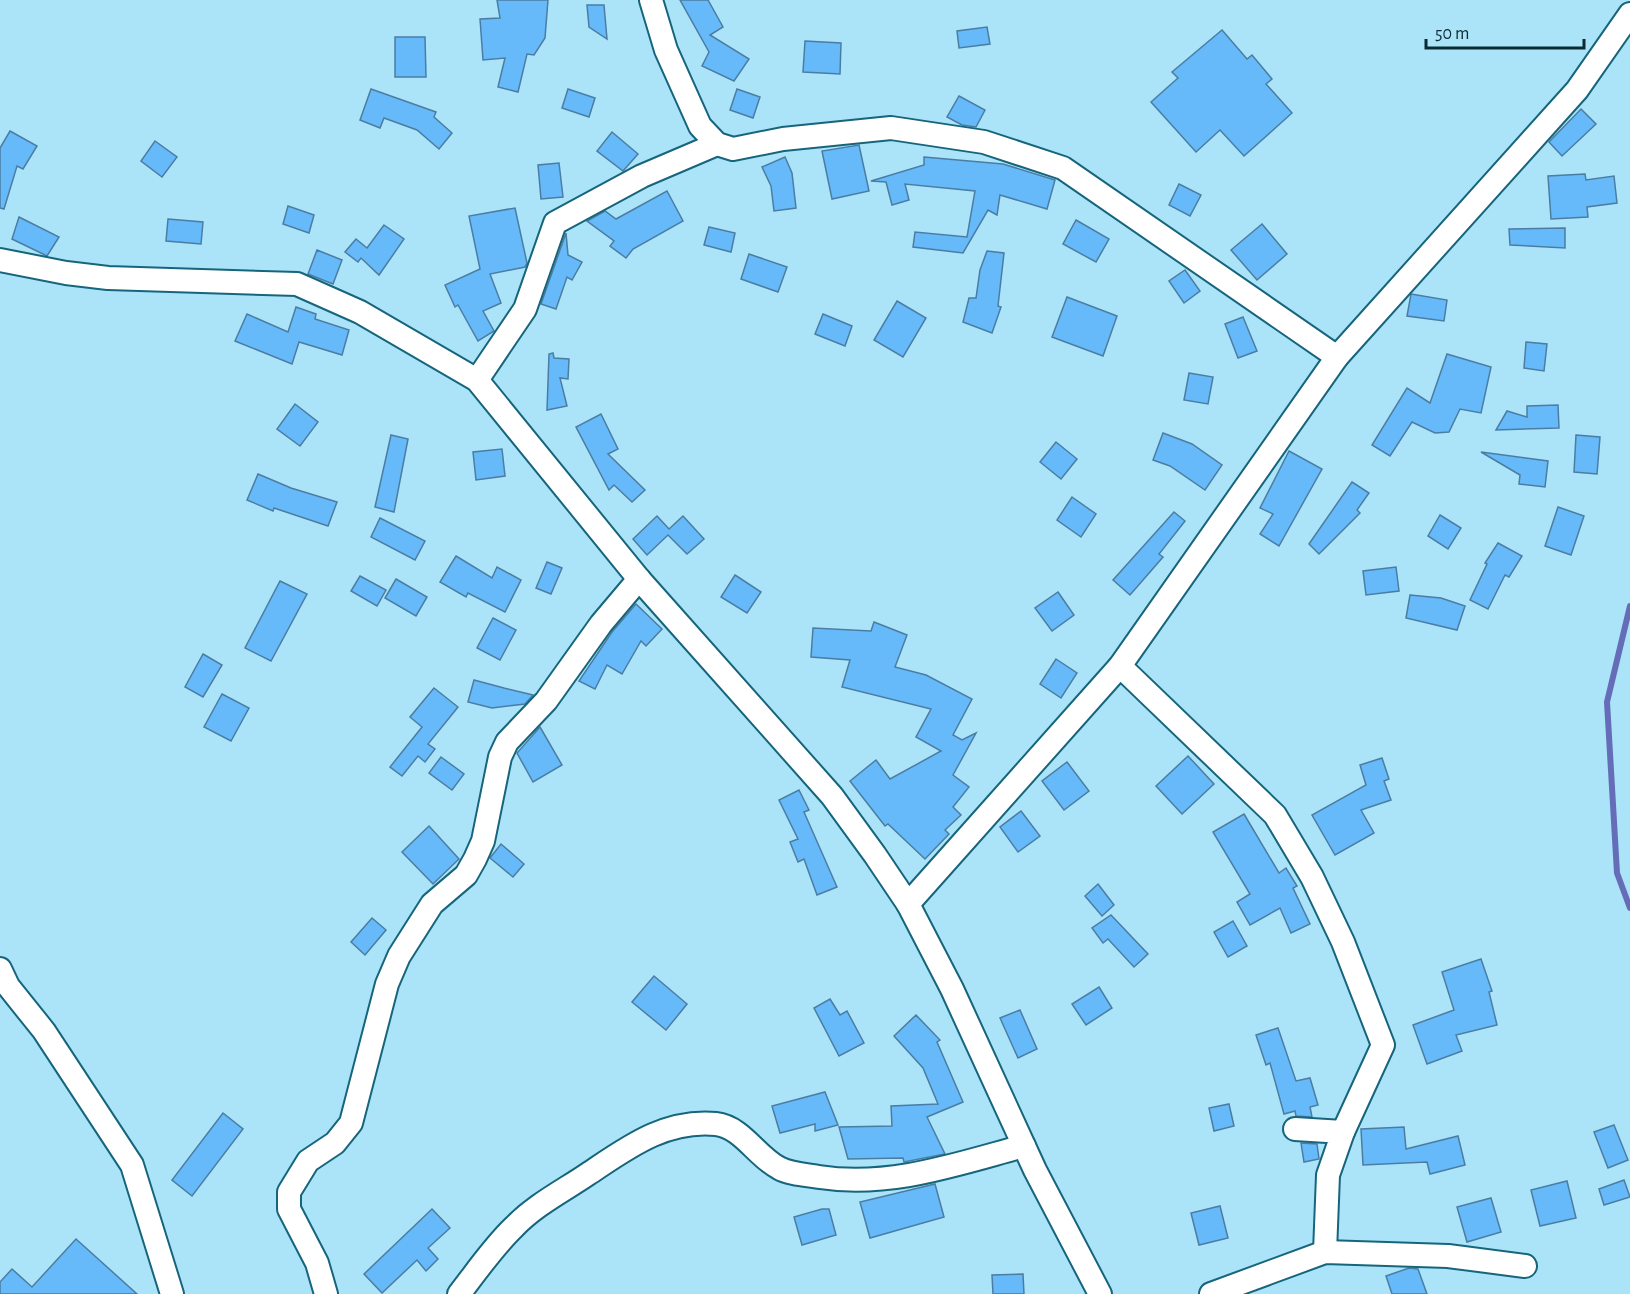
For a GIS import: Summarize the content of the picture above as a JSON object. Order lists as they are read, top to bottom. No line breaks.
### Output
{"scale_bar":"50 m"}
